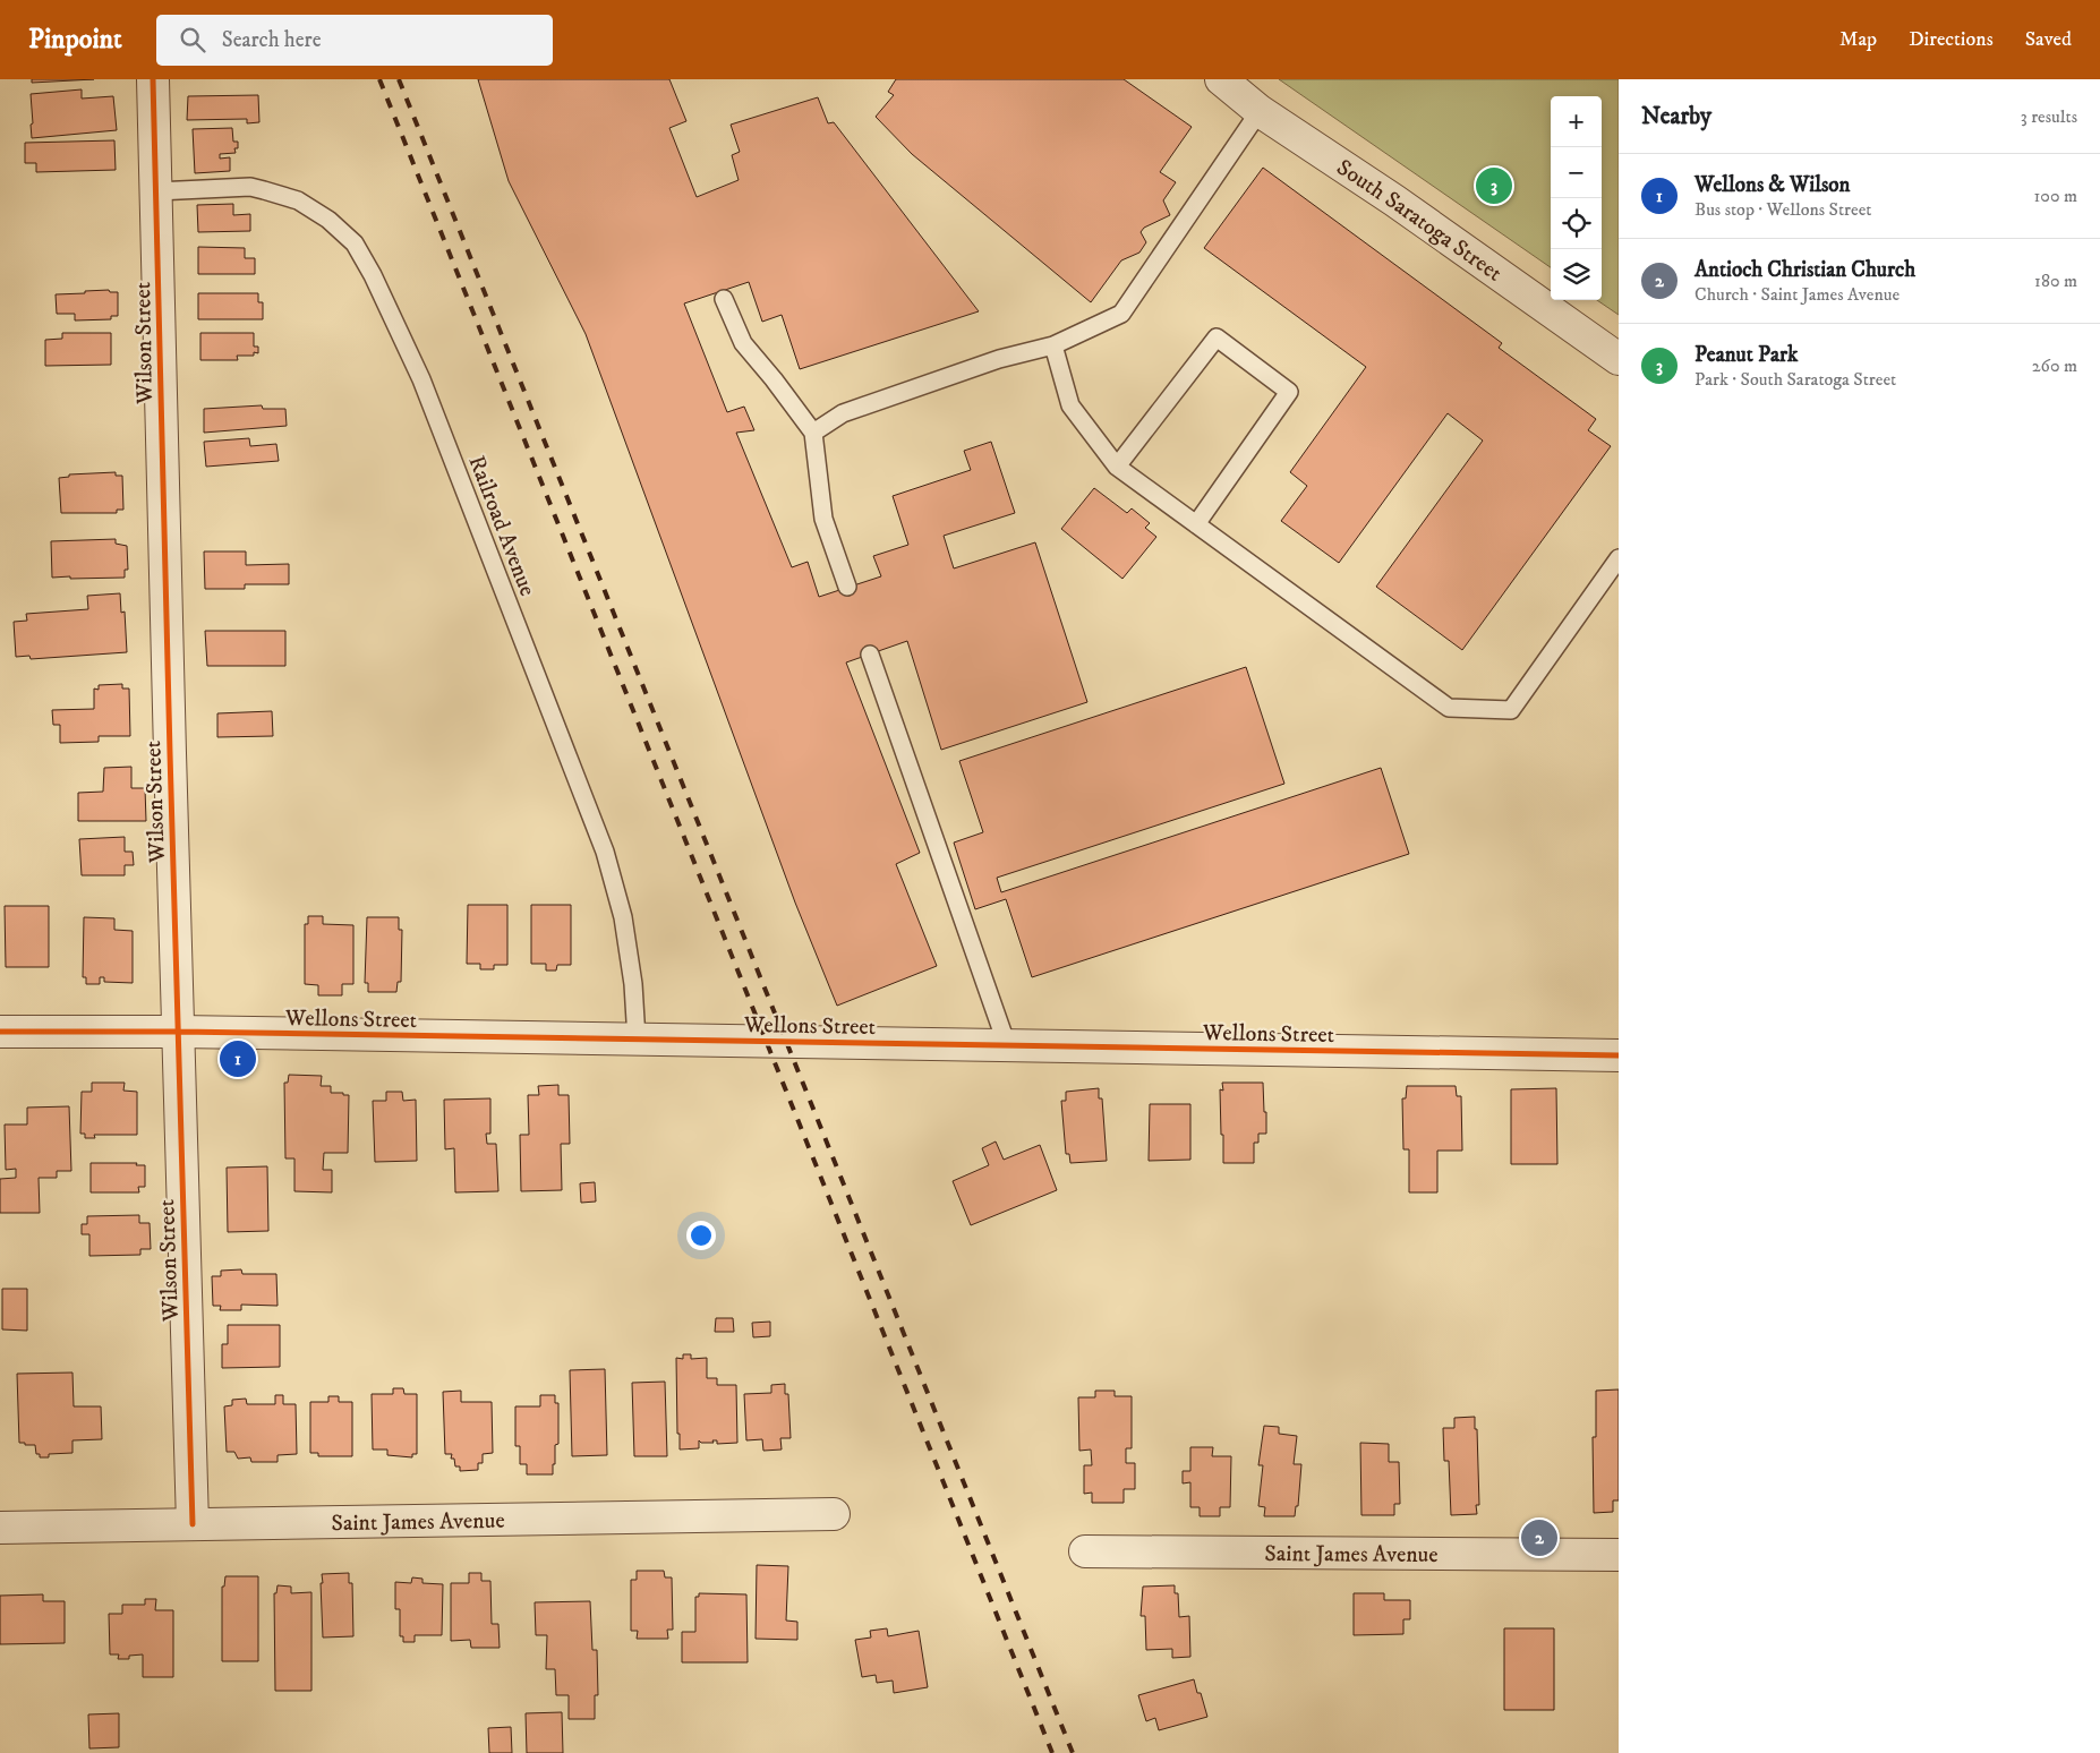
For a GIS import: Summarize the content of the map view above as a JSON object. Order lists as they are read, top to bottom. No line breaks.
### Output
{"streets":{"street":["South Saratoga Street","Wilson Street","Wellons Street","Saint James Avenue"],"lane":["Railroad Avenue"]},"crossings":[["Wilson Street","Railroad Avenue"],["Wilson Street","Wellons Street"],["Wilson Street","Saint James Avenue"],["Railroad Avenue","Wellons Street"]],"page":{"header":"Pinpoint","search":"Search here","nav":["Map","Directions","Saved"],"heading":["Nearby","3 results"],"map_buttons":["+","−"],"list":[{"mark":"1","name":"Wellons & Wilson","note":"Bus stop · Wellons Street","value":"100 m"},{"mark":"2","name":"Antioch Christian Church","note":"Church · Saint James Avenue","value":"180 m"},{"mark":"3","name":"Peanut Park","note":"Park · South Saratoga Street","value":"260 m"}],"pins":["3","1","2"]}}
